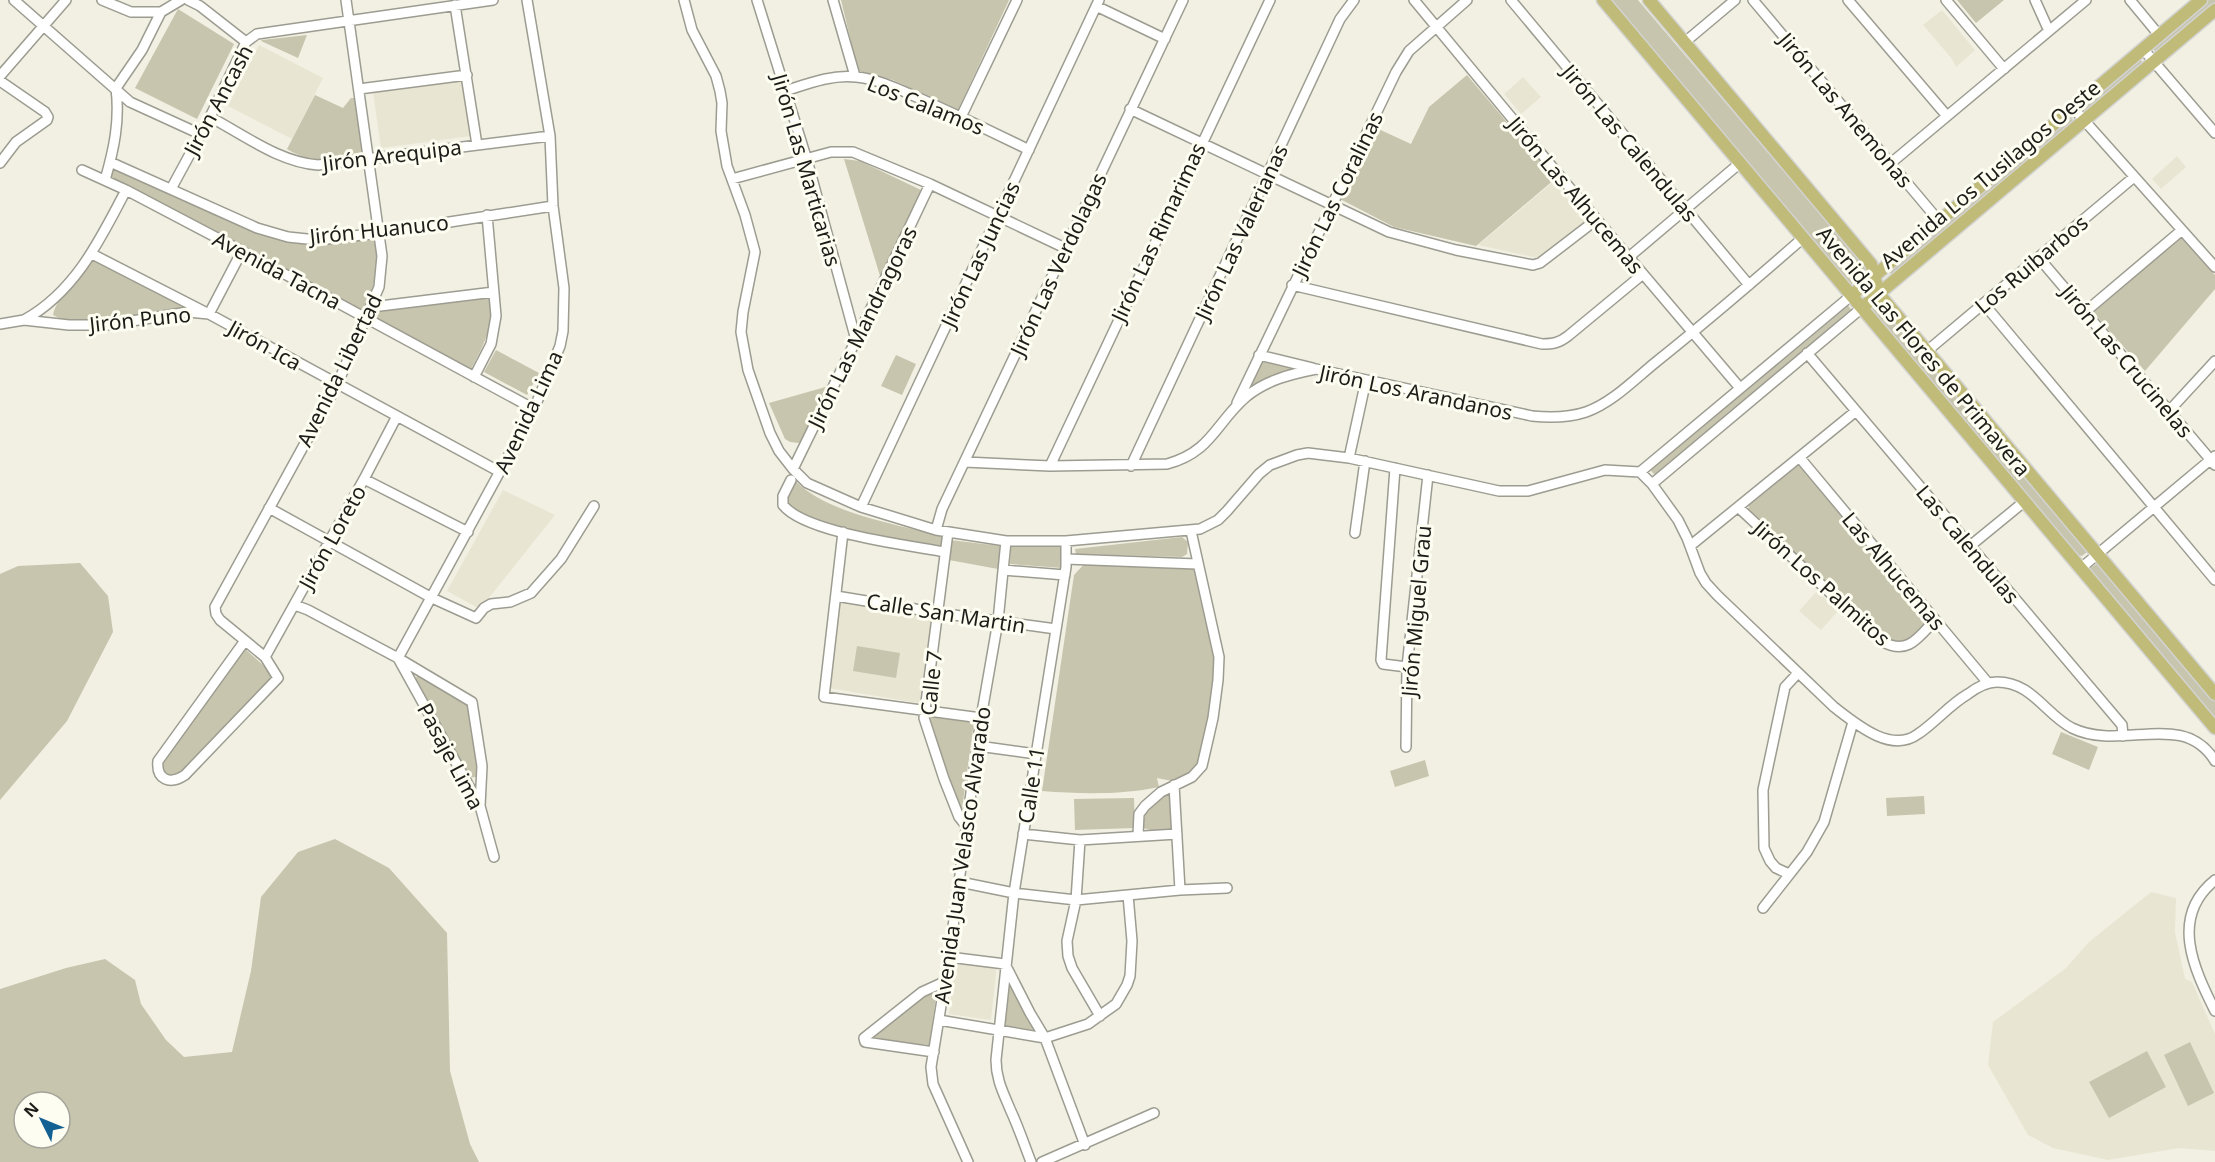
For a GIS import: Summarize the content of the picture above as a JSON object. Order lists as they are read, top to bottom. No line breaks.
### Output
{"streets":{"main road":["Avenida Los Tusilagos Oeste","Avenida Las Flores de Primavera"],"street":["Jirón Ancash","Los Calamos","Jirón Las Anemonas","Jirón Las Calendulas","Jirón Arequipa","Jirón Las Marticarias","Jirón Las Coralinas","Jirón Las Alhucemas","Jirón Huanuco","Jirón Las Rimarimas","Jirón Las Valerianas","Jirón Las Juncias","Jirón Las Verdolagas","Los Ruibarbos","Avenida Tacna","Jirón Puno","Jirón Las Mandragoras","Jirón Ica","Jirón Las Crucinelas","Avenida Libertad","Jirón Los Arandanos","Avenida Lima","Jirón Loreto","Las Calendulas","Las Alhucemas","Jirón Los Palmitos","Jirón Miguel Grau","Calle San Martin","Calle 7","Pasaje Lima","Calle 11","Avenida Juan Velasco Alvarado"]},"crossings":[["Jirón Ancash","Jirón Arequipa"],["Jirón Ancash","Jirón Huanuco"],["Jirón Ancash","Avenida Libertad"],["Los Calamos","Jirón Las Marticarias"],["Los Calamos","Jirón Las Juncias"],["Jirón Las Anemonas","Avenida Los Tusilagos Oeste"],["Jirón Las Calendulas","Jirón Los Arandanos"],["Jirón Arequipa","Avenida Libertad"],["Jirón Arequipa","Avenida Lima"],["Jirón Las Marticarias","Jirón Las Mandragoras"],["Avenida Los Tusilagos Oeste","Jirón Las Alhucemas"],["Avenida Los Tusilagos Oeste","Avenida Las Flores de Primavera"],["Avenida Los Tusilagos Oeste","Las Calendulas"],["Jirón Las Coralinas","Jirón Las Alhucemas"],["Jirón Las Coralinas","Jirón Los Arandanos"],["Jirón Las Alhucemas","Jirón Los Arandanos"],["Jirón Huanuco","Avenida Libertad"],["Jirón Huanuco","Avenida Lima"],["Jirón Las Rimarimas","Jirón Los Arandanos"],["Jirón Las Valerianas","Jirón Los Arandanos"],["Jirón Las Verdolagas","Jirón Los Arandanos"],["Los Ruibarbos","Avenida Las Flores de Primavera"],["Los Ruibarbos","Jirón Las Crucinelas"],["Avenida Tacna","Jirón Puno"],["Avenida Tacna","Avenida Libertad"],["Avenida Tacna","Avenida Lima"],["Jirón Puno","Jirón Ica"],["Jirón Ica","Avenida Libertad"],["Jirón Ica","Avenida Lima"],["Jirón Ica","Jirón Loreto"],["Avenida Las Flores de Primavera","Jirón Los Arandanos"],["Avenida Lima","Pasaje Lima"],["Las Alhucemas","Jirón Los Palmitos"],["Calle San Martin","Calle 7"],["Calle San Martin","Calle 11"],["Calle San Martin","Avenida Juan Velasco Alvarado"],["Calle 7","Avenida Juan Velasco Alvarado"]],"north":"top left"}
